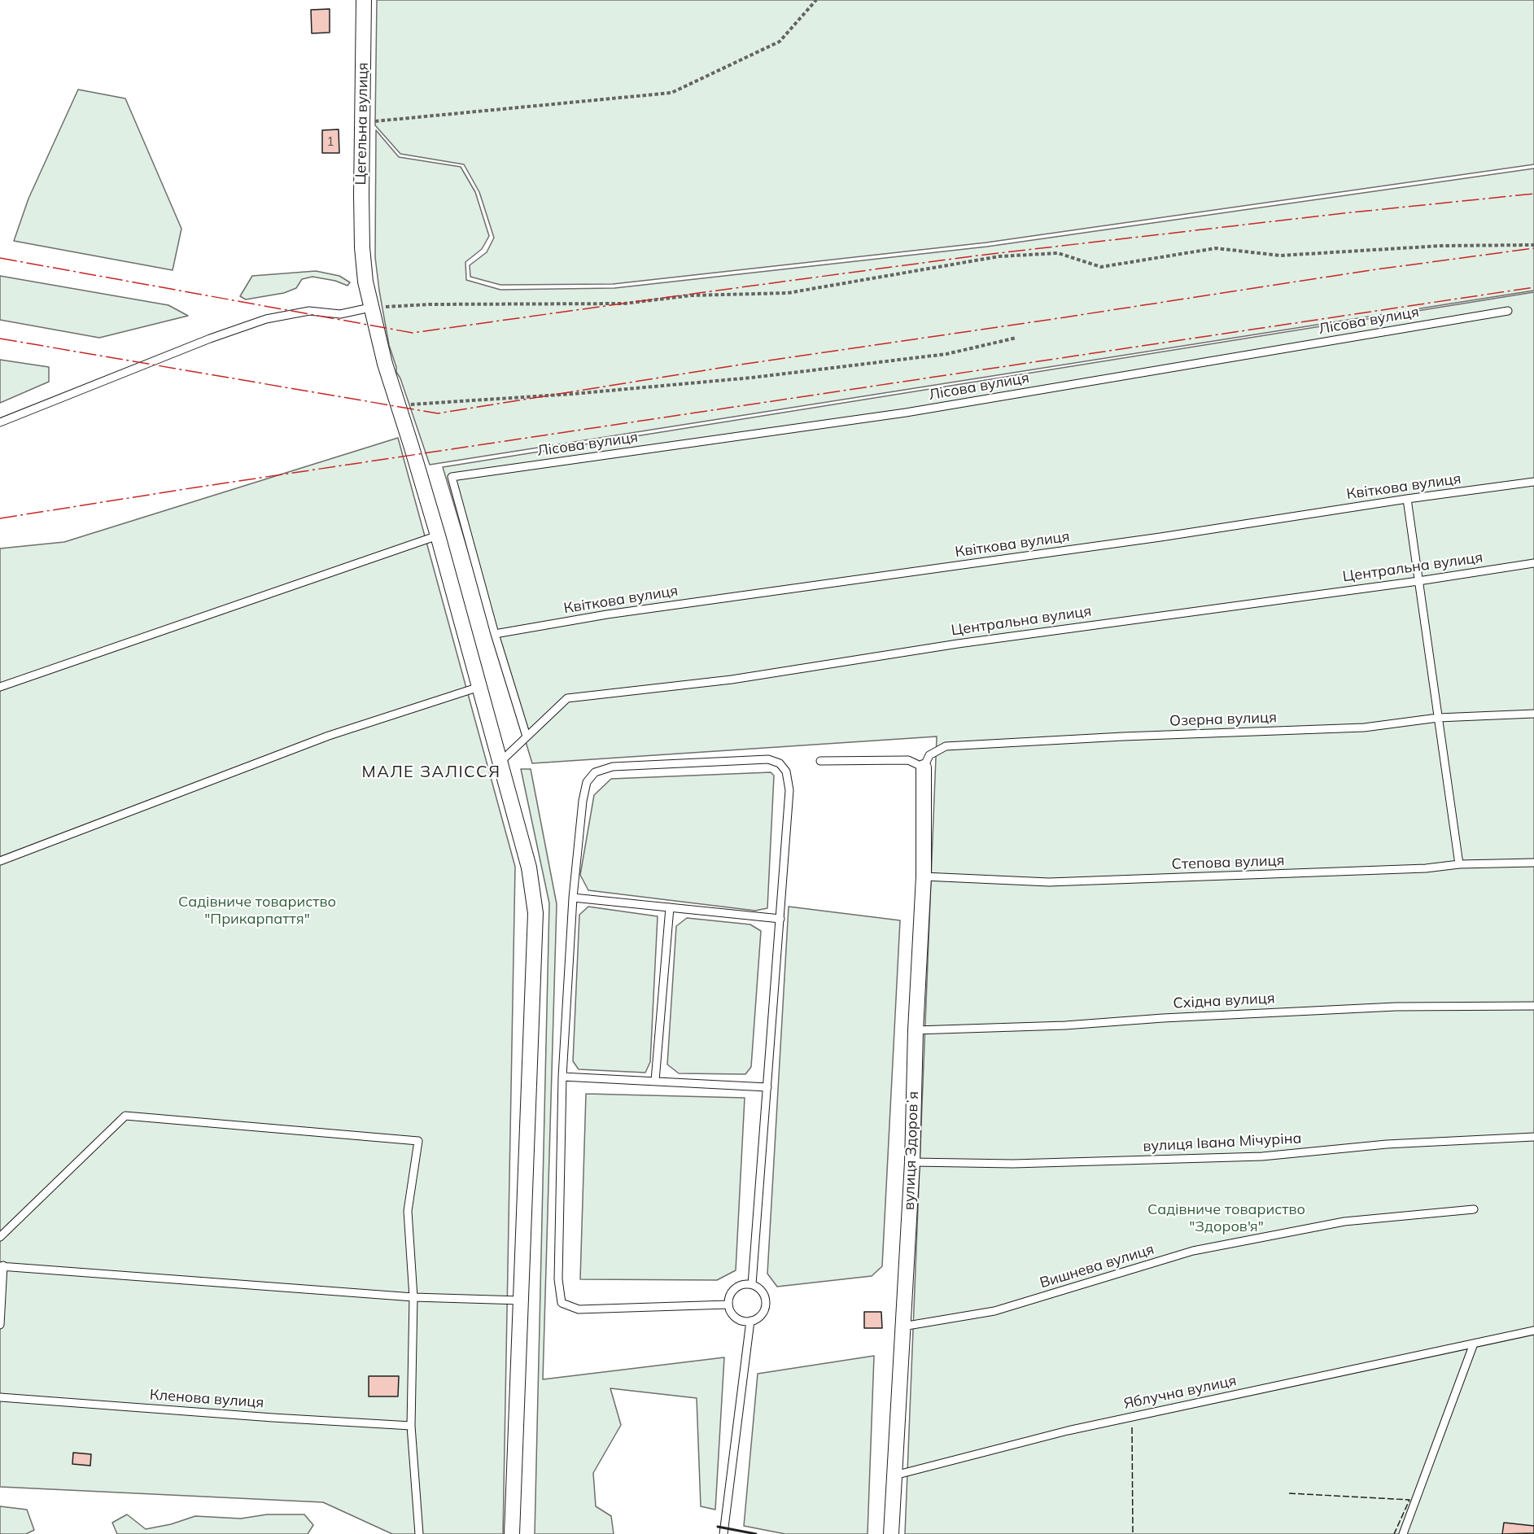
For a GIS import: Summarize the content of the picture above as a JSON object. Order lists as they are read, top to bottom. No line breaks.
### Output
{"streets":{"street":["Цегельна вулиця","вулиця Здоровʼя"],"lane":["Лісова вулиця","Квіткова вулиця","Центральна вулиця","Озерна вулиця","Степова вулиця","Східна вулиця","вулиця Івана Мічуріна","Вишнева вулиця","Яблучна вулиця","Кленова вулиця"]},"crossings":[["Цегельна вулиця","Центральна вулиця"],["Лісова вулиця","Квіткова вулиця"],["Озерна вулиця","вулиця Здоровʼя"],["Степова вулиця","вулиця Здоровʼя"],["Східна вулиця","вулиця Здоровʼя"],["вулиця Івана Мічуріна","вулиця Здоровʼя"],["вулиця Здоровʼя","Вишнева вулиця"],["вулиця Здоровʼя","Яблучна вулиця"]],"districts":["МАЛЕ ЗАЛІССЯ"],"parks":["Садівниче товариство \"Прикарпаття\"","Садівниче товариство \"Здоров'я\""],"house_numbers":["1"]}
